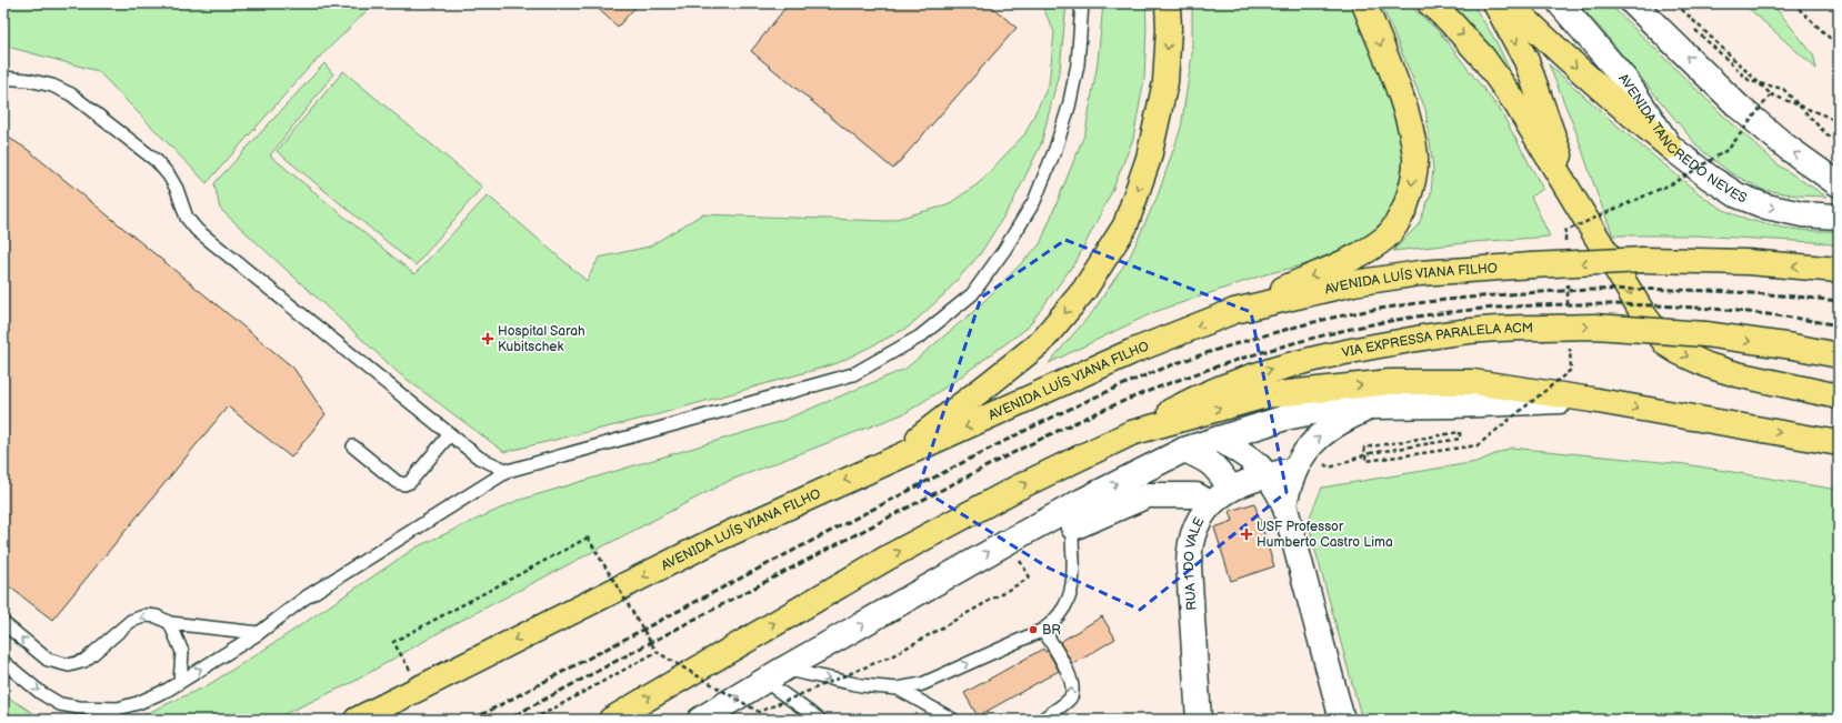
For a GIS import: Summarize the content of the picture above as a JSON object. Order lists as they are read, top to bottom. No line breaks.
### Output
{"streets":{"main road":["AVENIDA TANCREDO NEVES","AVENIDA LUÍS VIANA FILHO","VIA EXPRESSA PARALELA ACM","RUA 1 DO VALE"]},"places":{"health":["Hospital Sarah Kubitschek","USF Professor Humberto Castro Lima"],"other":["BR"]}}
